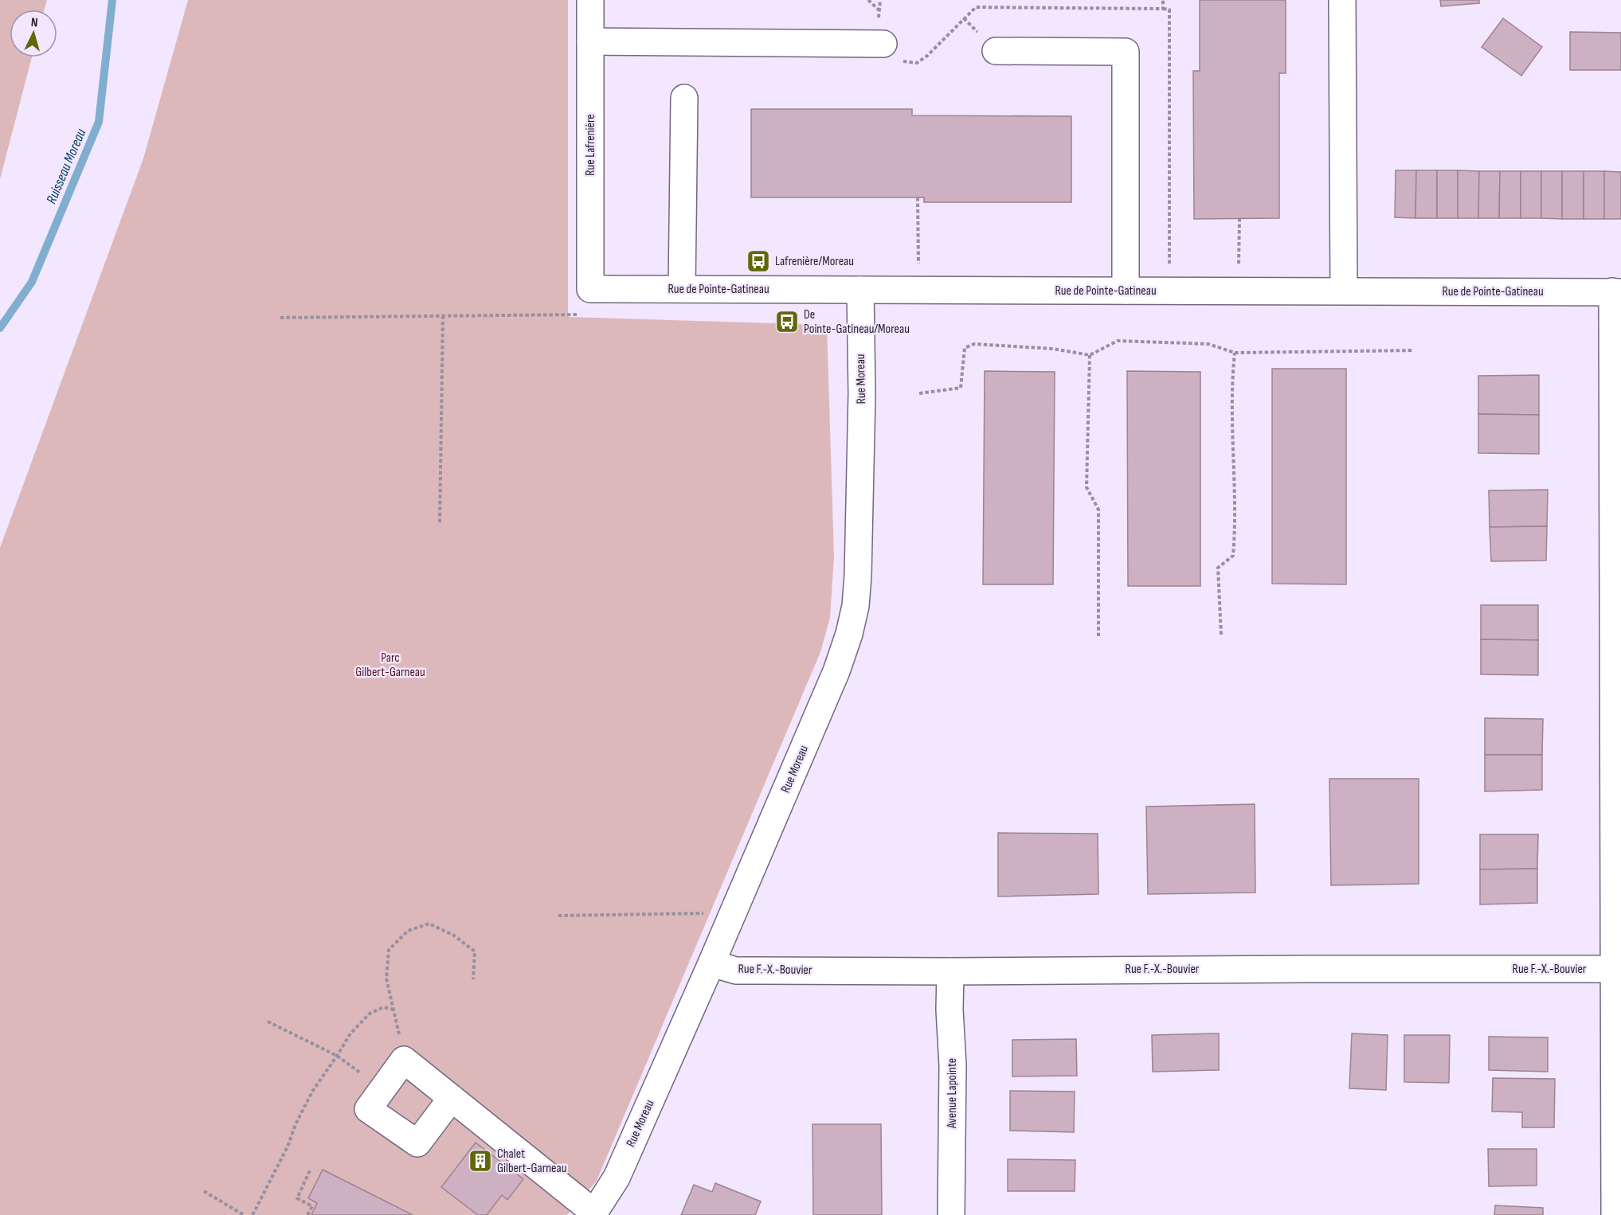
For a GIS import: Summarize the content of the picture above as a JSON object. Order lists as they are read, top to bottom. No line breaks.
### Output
{"streets":{"street":["Rue Lafrenière","Rue de Pointe-Gatineau","Rue Moreau","Rue F.-X.-Bouvier","Avenue Lapointe"]},"crossings":[["Rue Lafrenière","Rue de Pointe-Gatineau"],["Rue de Pointe-Gatineau","Rue Moreau"],["Rue Moreau","Rue F.-X.-Bouvier"],["Rue F.-X.-Bouvier","Avenue Lapointe"]],"water":["Ruisseau Moreau"],"parks":["Parc Gilbert-Garneau"],"places":{"bus stop":["Lafrenière/Moreau","De Pointe-Gatineau/Moreau"],"building":["Chalet Gilbert-Garneau"]},"north":"top"}
